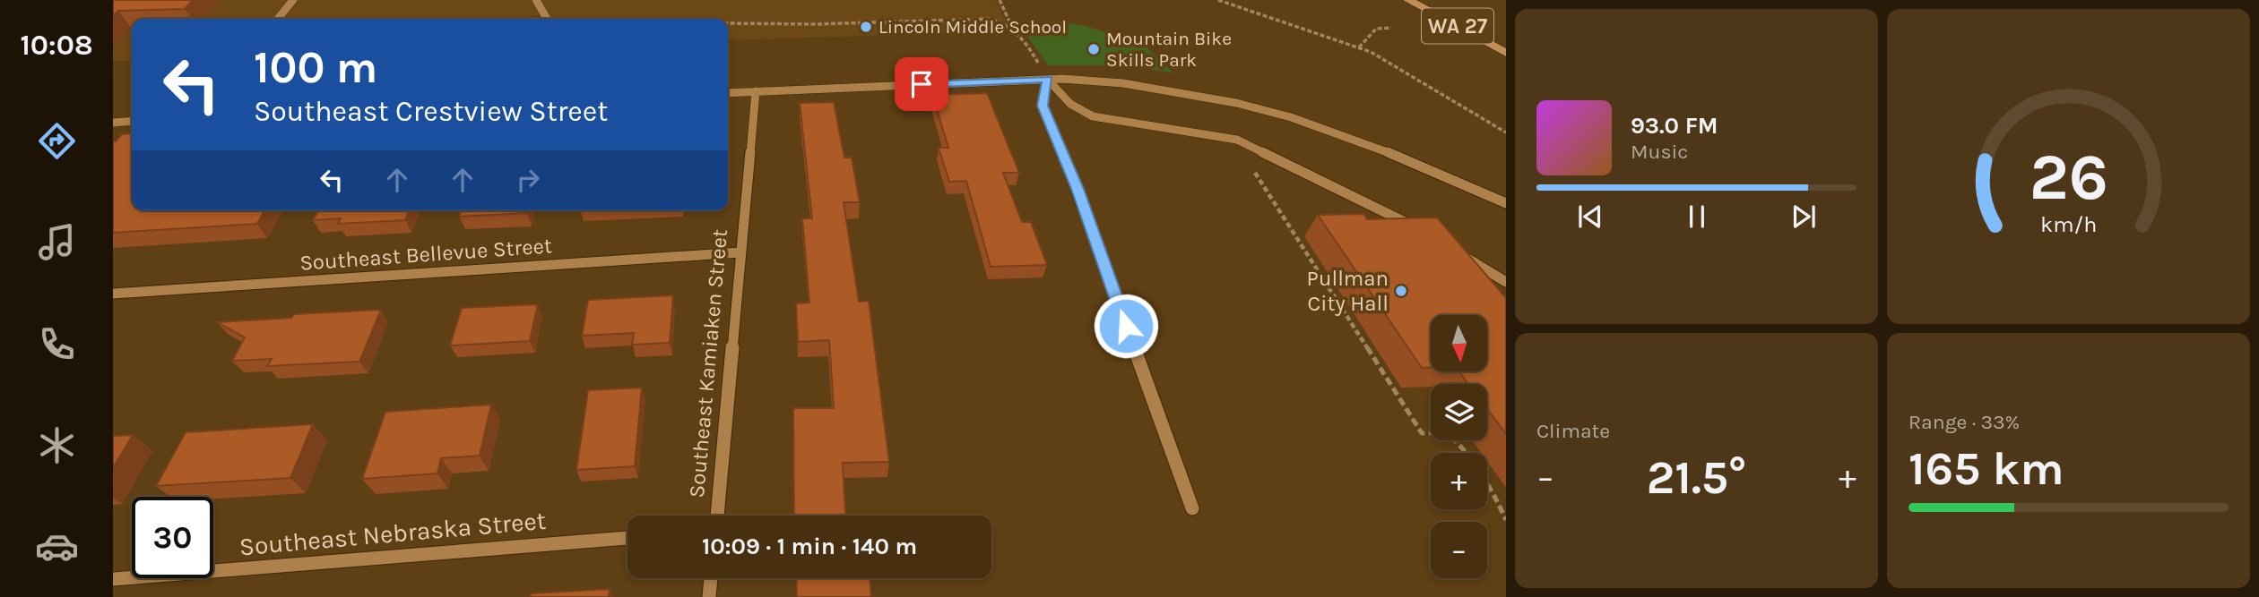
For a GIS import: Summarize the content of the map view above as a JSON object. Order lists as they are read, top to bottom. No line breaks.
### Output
{"streets":{"main road":["WA 27"],"street":["Southeast Bellevue Street","Southeast Kamiaken Street","Southeast Nebraska Street"]},"crossings":[["Southeast Bellevue Street","Southeast Kamiaken Street"]],"places":["Lincoln Middle School","Mountain Bike Skills Park","Pullman City Hall"],"north":"bottom","page":{"tabs":"10:08","turn":["100 m","Southeast Crestview Street"],"song":["93.0 FM","Music"],"map_buttons":["+","−"],"tile":["Climate",["Range · 33%","165 km"]],"heat":["−","21.5°","+"],"limit":"30","trip":"10:09 · 1 min · 140 m","gauge":["26","km/h"]}}
